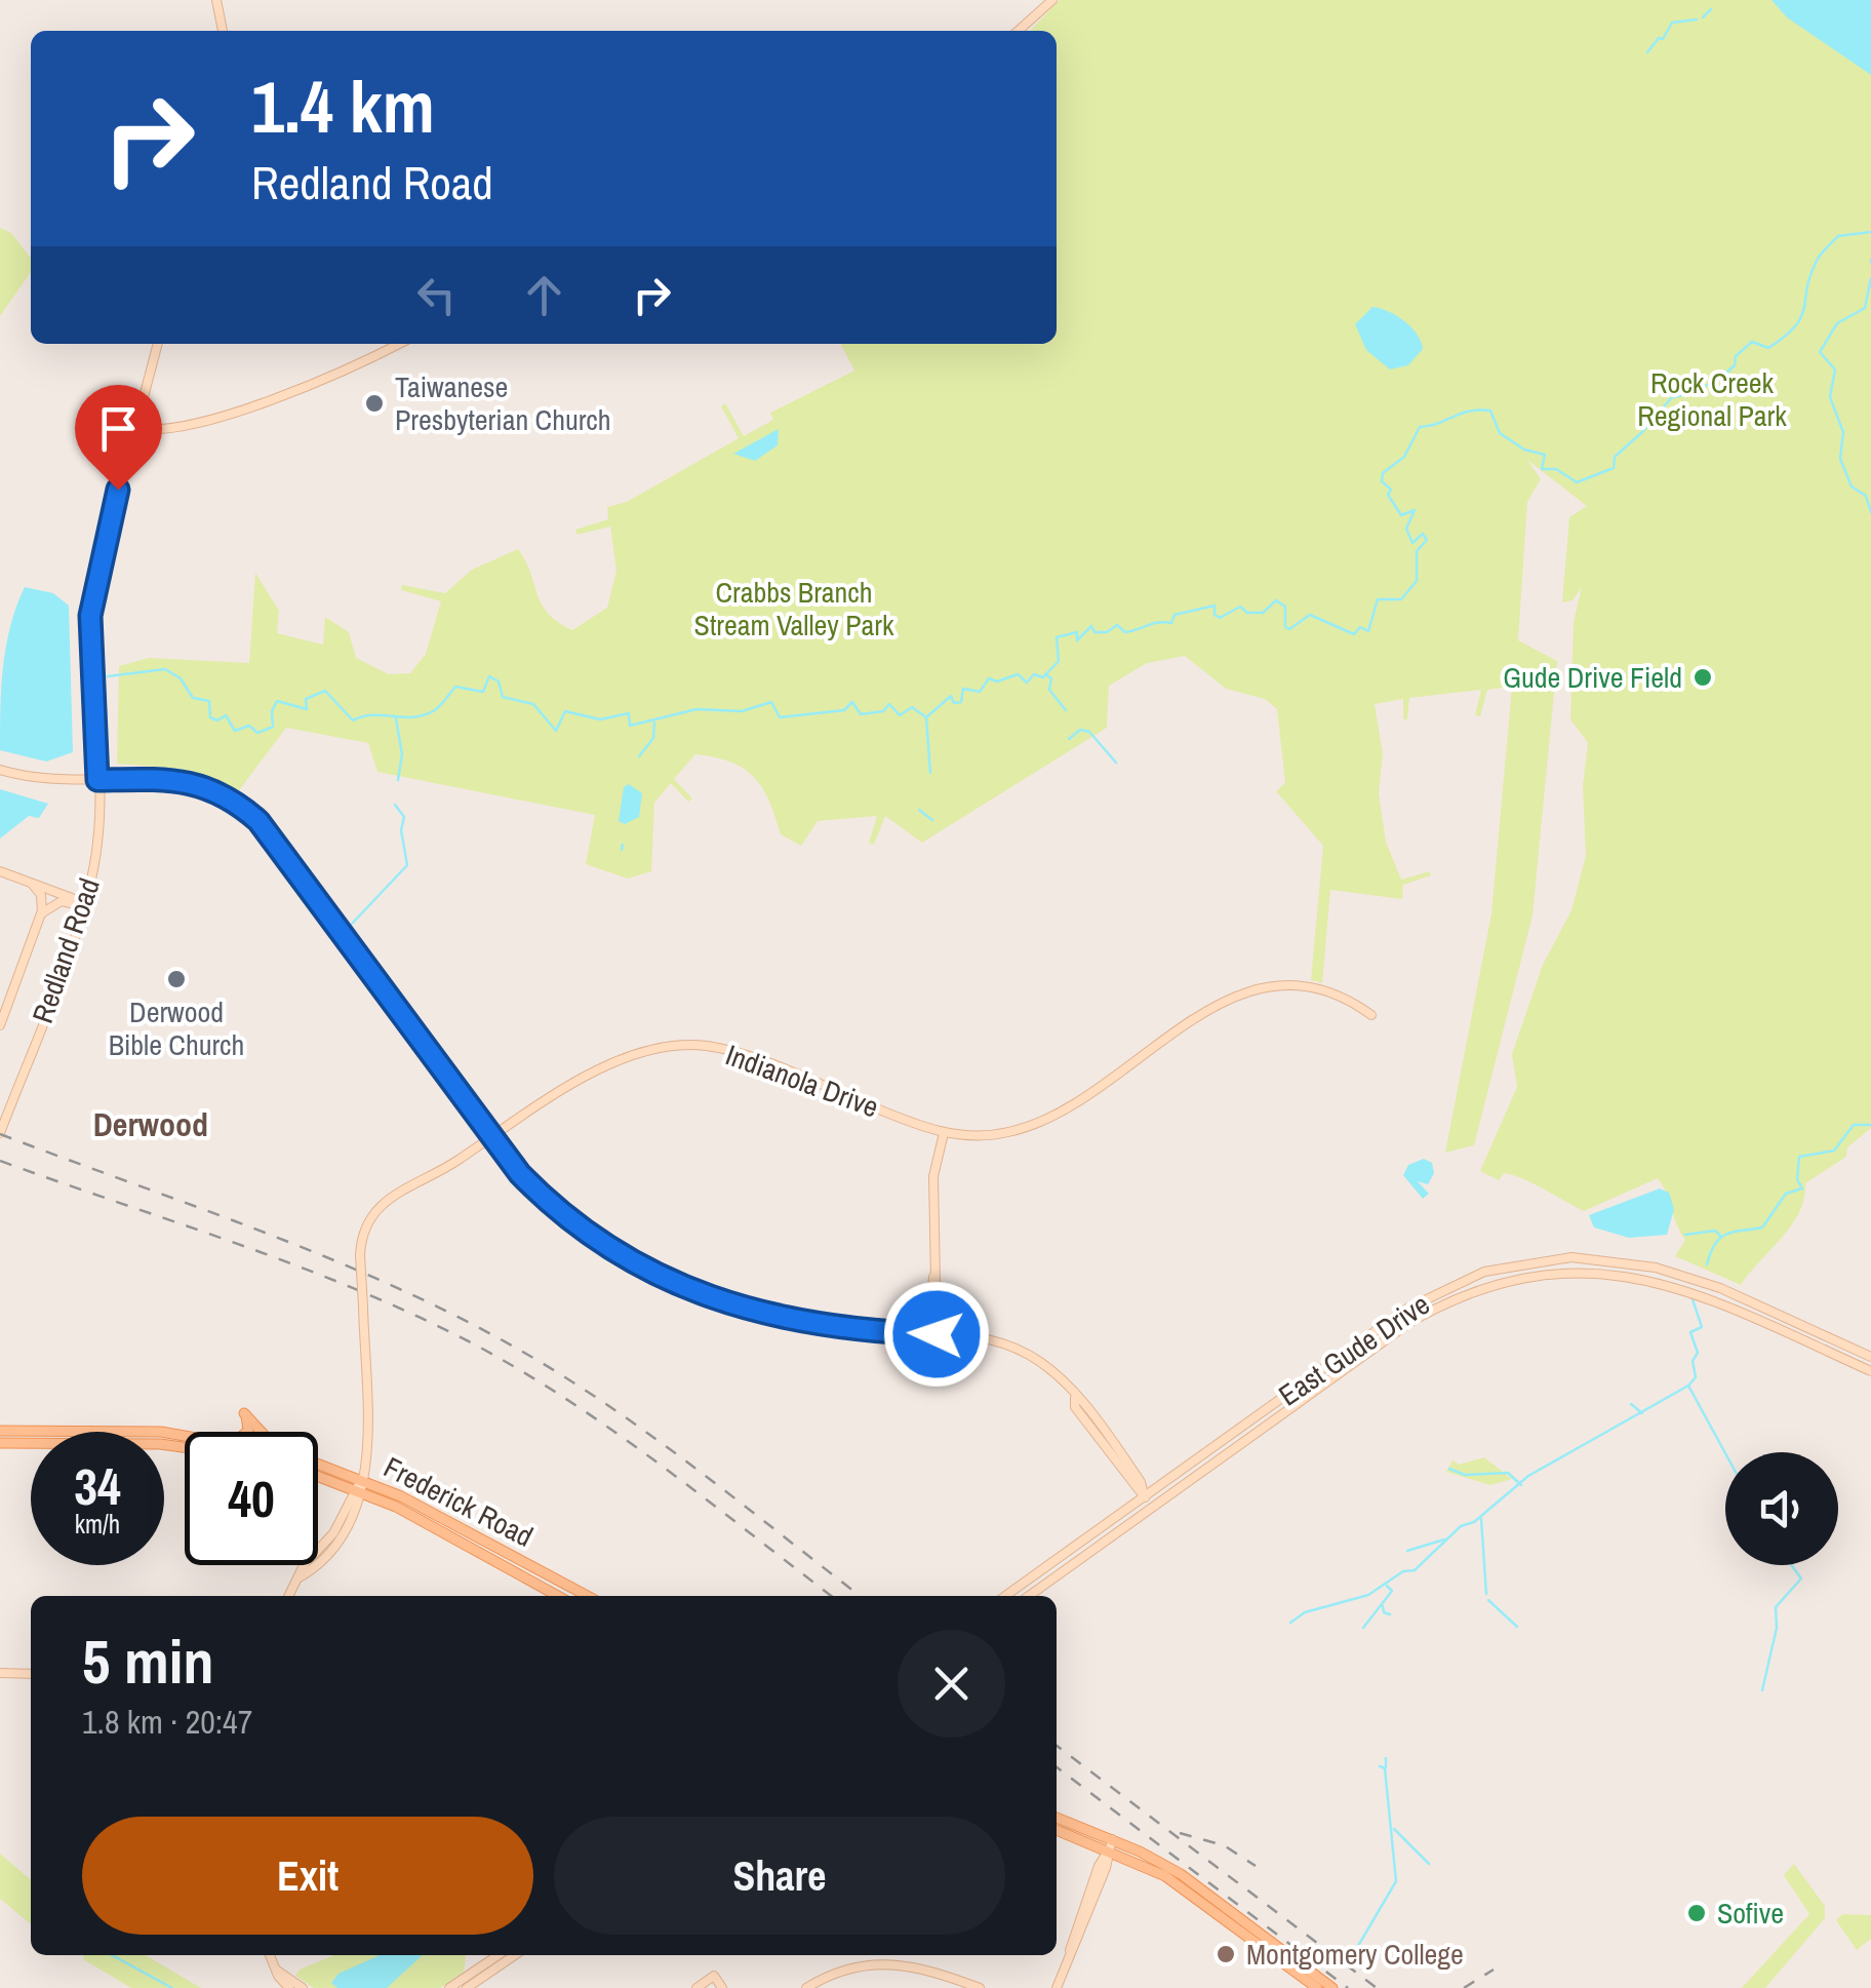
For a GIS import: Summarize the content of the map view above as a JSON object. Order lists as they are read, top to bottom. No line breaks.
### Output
{"streets":{"main road":["Frederick Road"],"street":["Redland Road","Indianola Drive","East Gude Drive"]},"crossings":[["Indianola Drive","Frederick Road"]],"districts":["Derwood"],"parks":["Rock Creek Regional Park","Crabbs Branch Stream Valley Park"],"places":["Taiwanese Presbyterian Church","Gude Drive Field","Derwood Bible Church","Sofive","Montgomery College"],"page":{"turn":["1.4 km","Redland Road"],"speed":"34 km/h","limit":"40","heading":["5 min","1.8 km · 20:47"],"buttons":["Exit","Share"]}}
